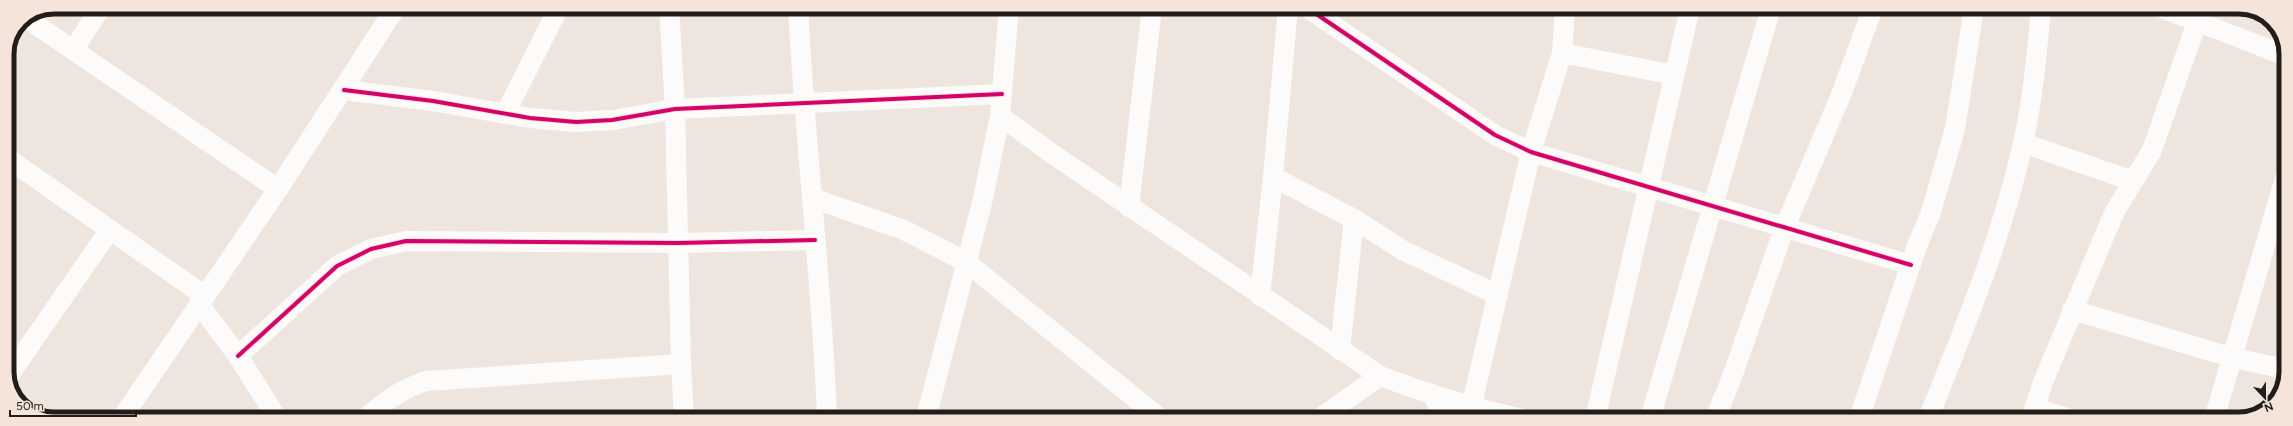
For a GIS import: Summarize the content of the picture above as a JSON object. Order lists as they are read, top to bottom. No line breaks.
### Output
{"scale_bar":"50 m","north":"bottom"}
